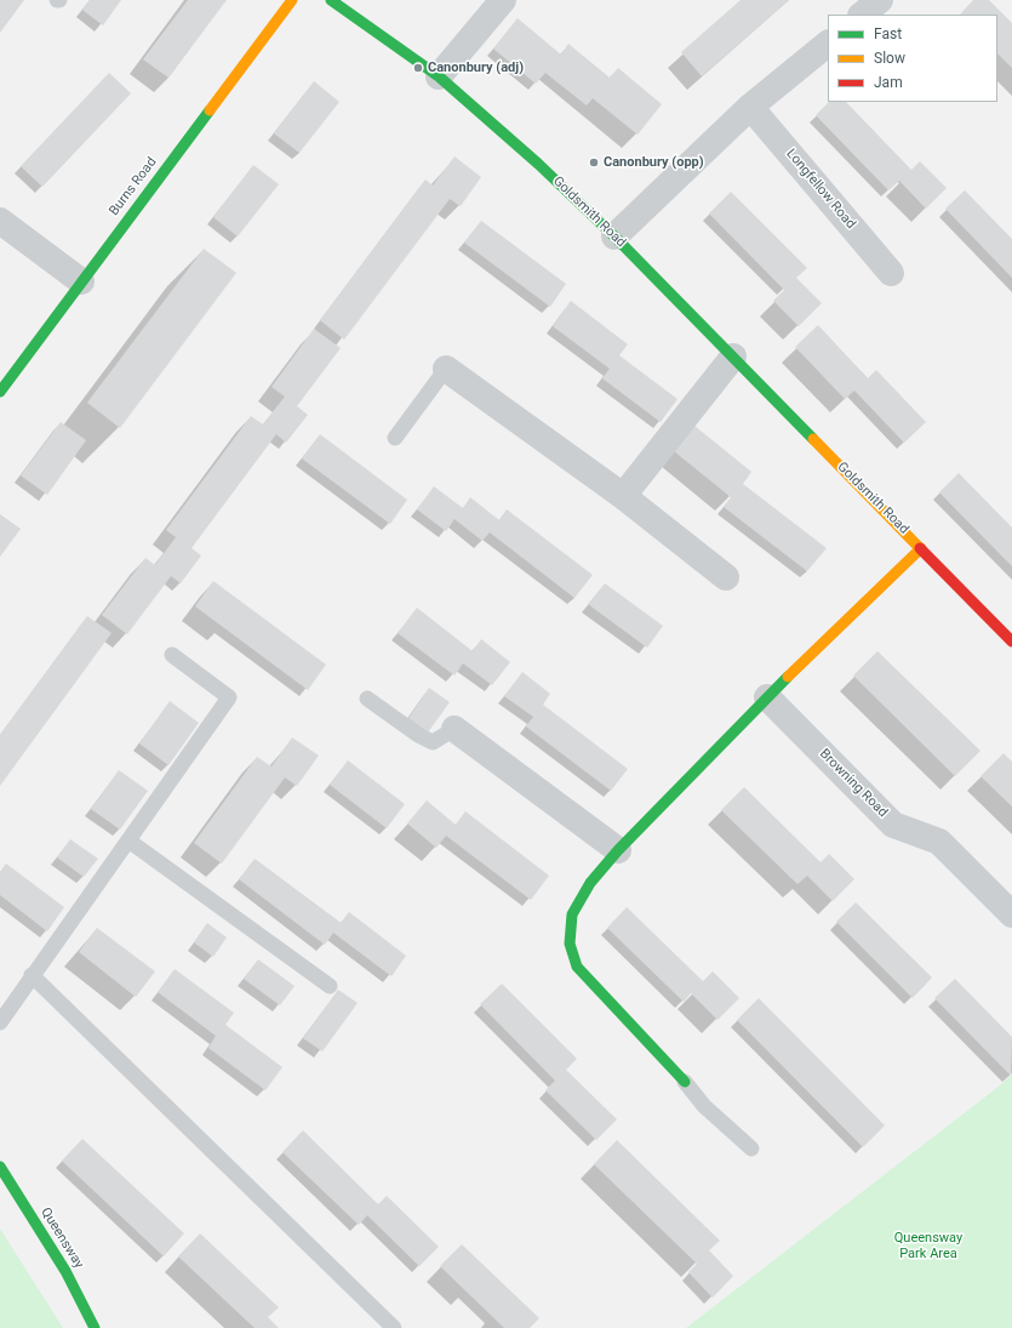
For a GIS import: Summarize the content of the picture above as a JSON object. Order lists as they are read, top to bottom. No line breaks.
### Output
{"streets":{"street":["Burns Road","Longfellow Road","Goldsmith Road","Browning Road","Queensway"]},"parks":["Queensway Park Area"],"places":["Canonbury (adj)","Canonbury (opp)"],"legend":["Fast","Slow","Jam"]}
